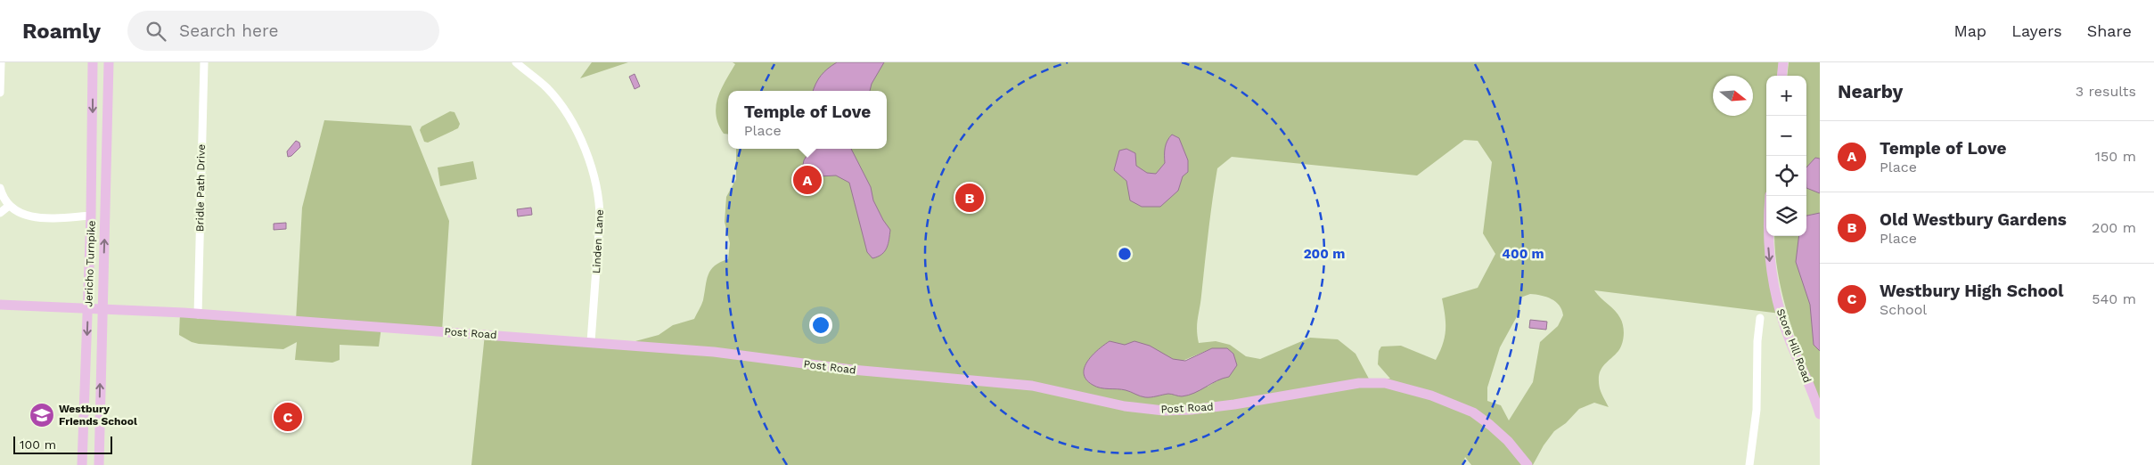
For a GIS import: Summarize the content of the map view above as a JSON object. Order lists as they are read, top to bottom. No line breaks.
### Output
{"streets":{"main road":["Jericho Turnpike","Post Road","Store Hill Road"],"street":["Bridle Path Drive","Linden Lane"]},"crossings":[["Bridle Path Drive","Post Road"],["Linden Lane","Post Road"],["Jericho Turnpike","Post Road"]],"one_way":["Store Hill Road"],"places":{"school or university":["Westbury Friends School"]},"scale_bar":"100 m","north":"right","page":{"header":"Roamly","search":"Search here","nav":["Map","Layers","Share"],"heading":["Nearby","3 results"],"map_buttons":["+","−"],"popup":["Temple of Love","Place"],"list":[{"mark":"A","name":"Temple of Love","note":"Place","value":"150 m"},{"mark":"B","name":"Old Westbury Gardens","note":"Place","value":"200 m"},{"mark":"C","name":"Westbury High School","note":"School","value":"540 m"}],"pins":["A","B","C"],"scale":"100 m"},"rings":["200 m","400 m"]}
